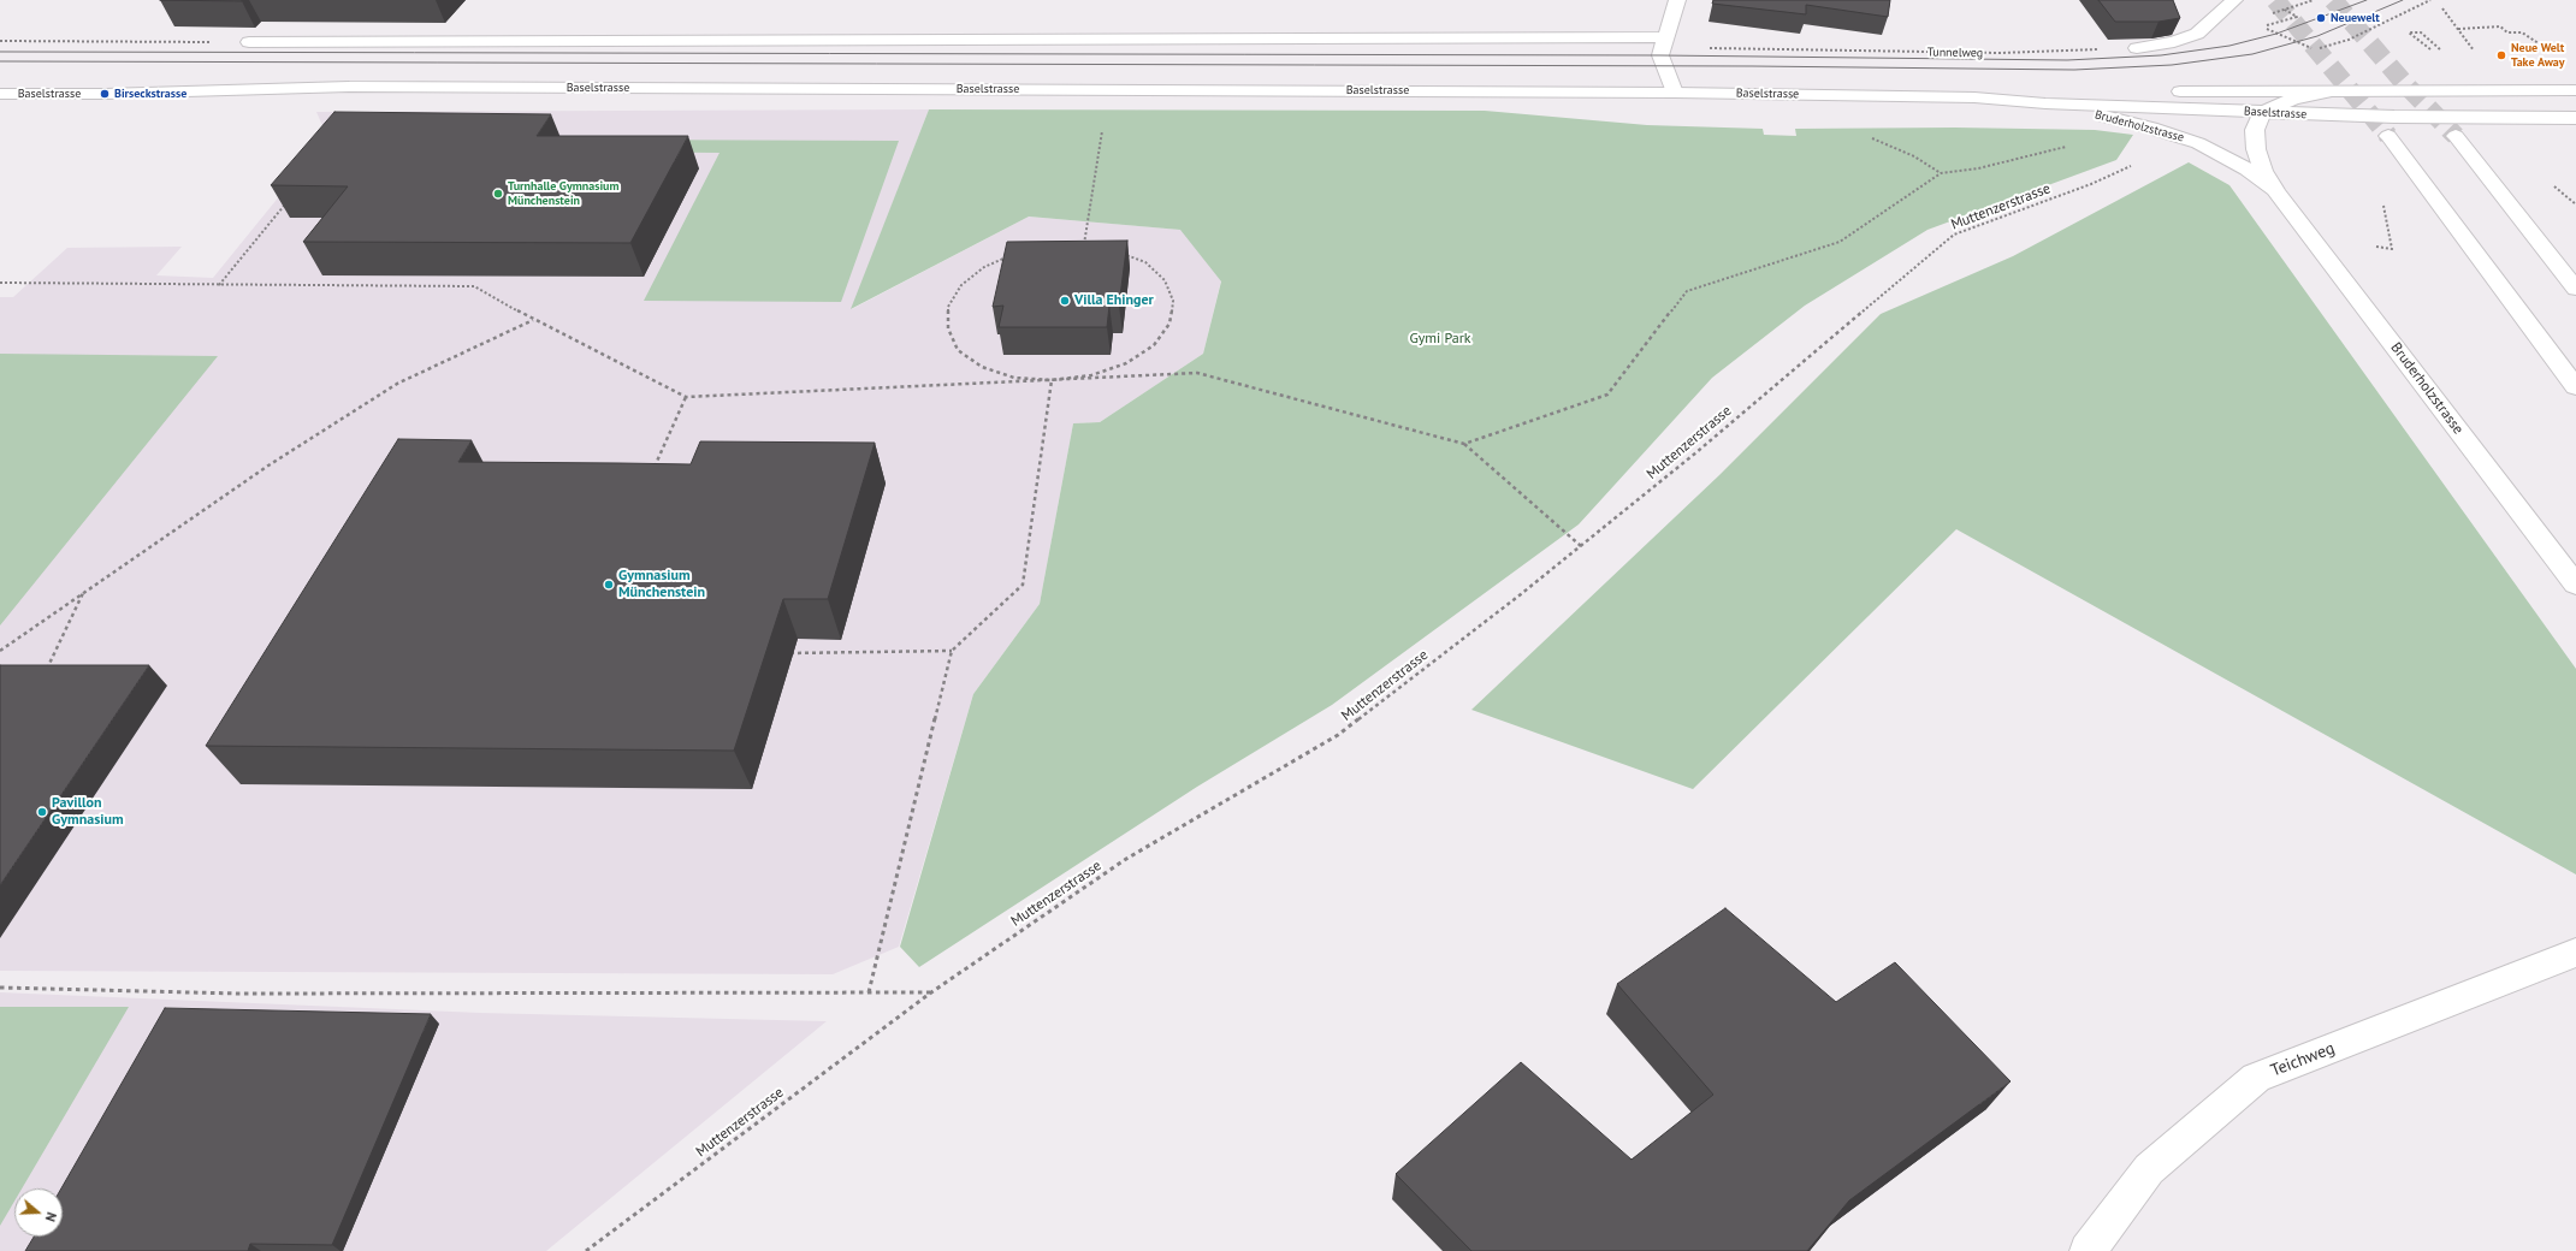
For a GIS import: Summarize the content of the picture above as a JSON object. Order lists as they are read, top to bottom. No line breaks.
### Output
{"streets":{"main road":["Baselstrasse","Bruderholzstrasse","Teichweg"],"path":["Tunnelweg","Muttenzerstrasse"]},"crossings":[["Baselstrasse","Bruderholzstrasse"],["Bruderholzstrasse","Muttenzerstrasse"]],"parks":["Gymi Park"],"places":["Neuewelt","Neue Welt Take Away","Birseckstrasse","Turnhalle Gymnasium Münchenstein","Villa Ehinger","Gymnasium Münchenstein","Pavillon Gymnasium"],"north":"right"}
